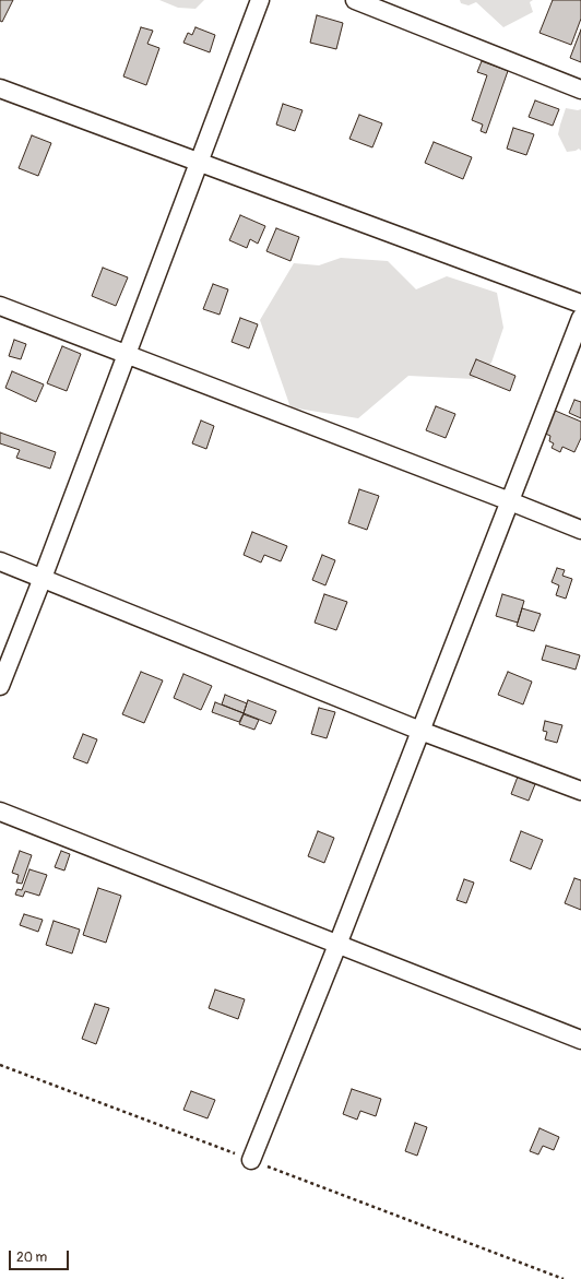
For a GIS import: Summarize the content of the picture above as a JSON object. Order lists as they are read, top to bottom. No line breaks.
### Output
{"scale_bar":"20 m"}
